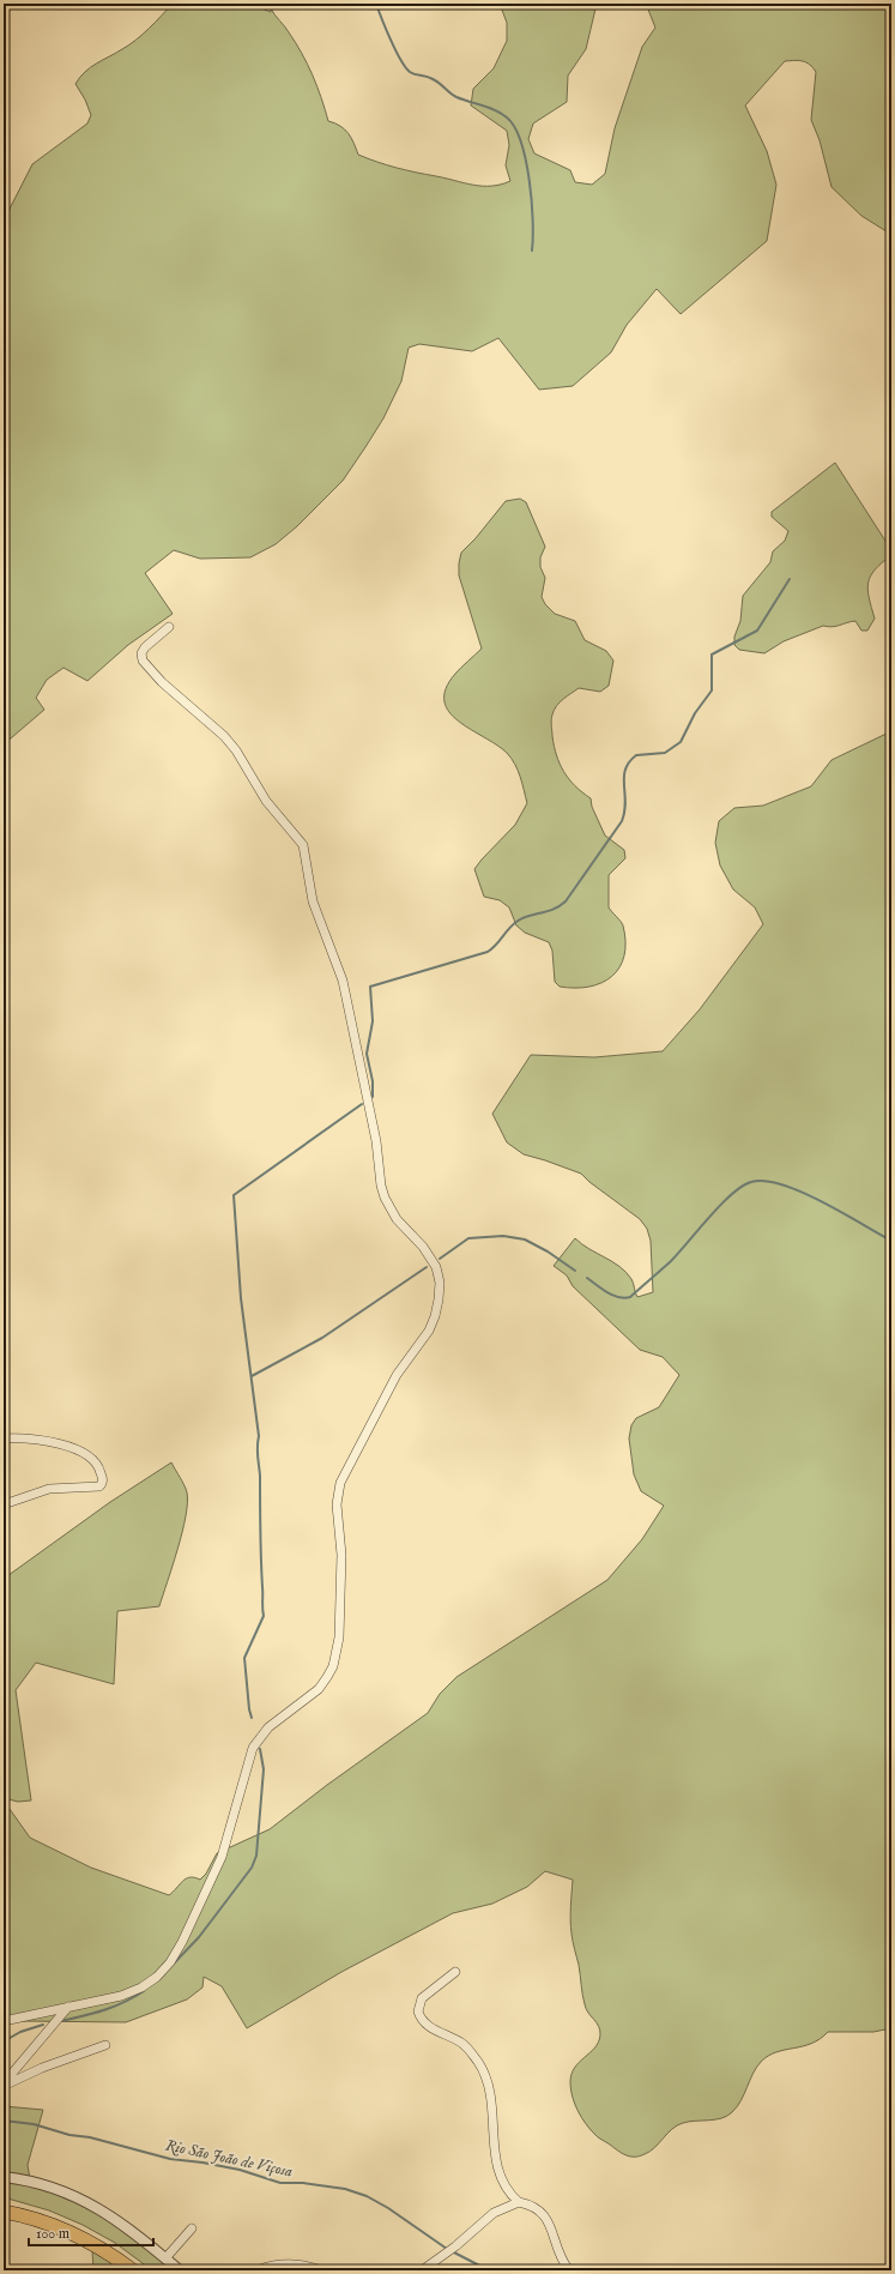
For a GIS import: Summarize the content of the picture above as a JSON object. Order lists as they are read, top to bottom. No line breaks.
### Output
{"water":["Rio São João de Viçosa"],"scale_bar":"100 m"}
